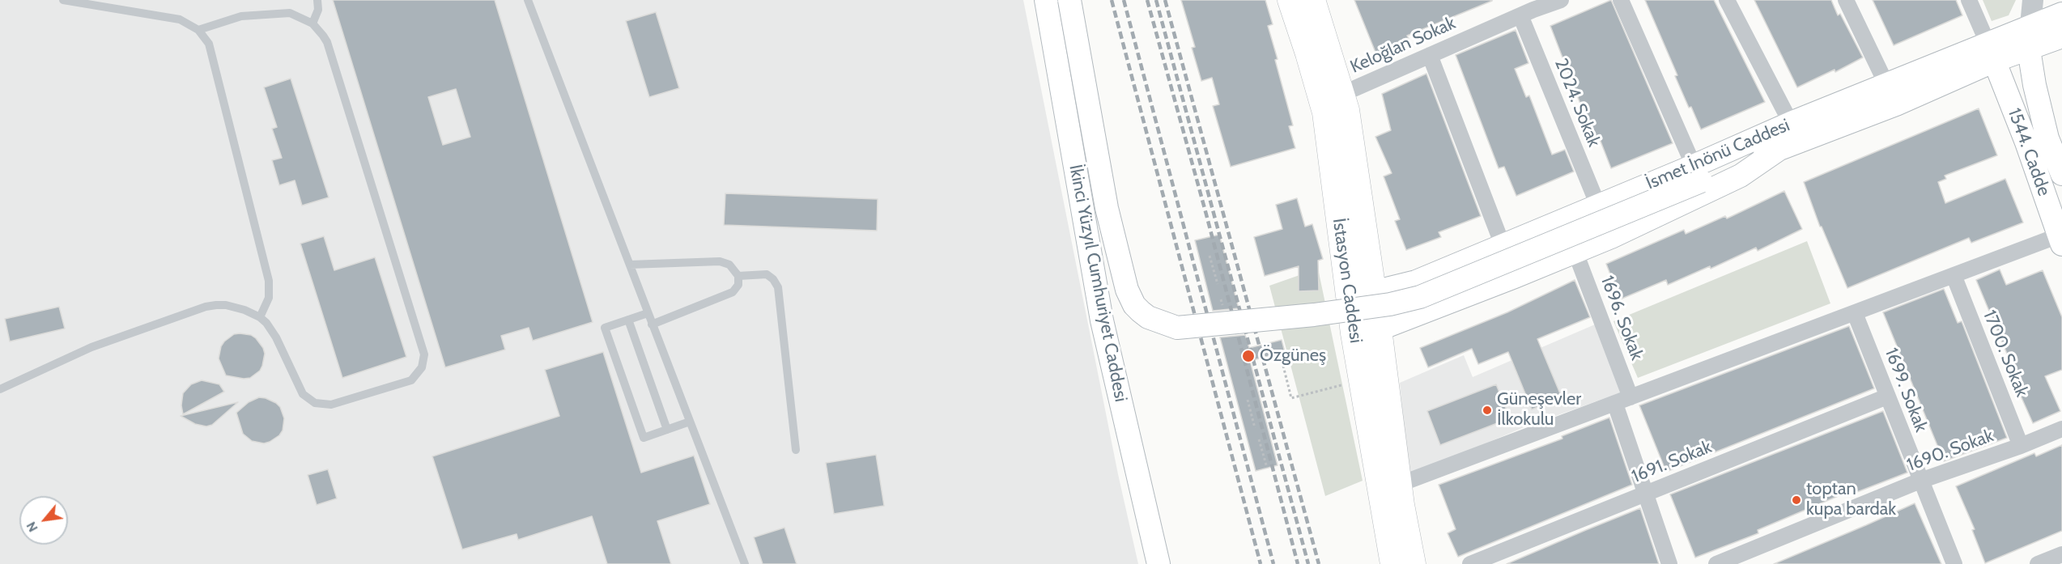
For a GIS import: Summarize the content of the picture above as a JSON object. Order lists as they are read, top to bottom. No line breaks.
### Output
{"streets":{"main road":["1544. Cadde","İsmet İnönü Caddesi","İstasyon Caddesi","İkinci Yüzyıl Cumhuriyet Caddesi"],"street":["Keloğlan Sokak","2024. Sokak","1696. Sokak","1700. Sokak","1699. Sokak","1690. Sokak","1691. Sokak"]},"crossings":[["Keloğlan Sokak","2024. Sokak"],["Keloğlan Sokak","İstasyon Caddesi"],["2024. Sokak","İsmet İnönü Caddesi"],["1544. Cadde","İsmet İnönü Caddesi"],["İsmet İnönü Caddesi","İstasyon Caddesi"],["İsmet İnönü Caddesi","1696. Sokak"],["1700. Sokak","1690. Sokak"],["1699. Sokak","1690. Sokak"],["1699. Sokak","1691. Sokak"]],"places":["Özgüneş","Güneşevler İlkokulu","toptan kupa bardak"],"north":"bottom left"}
